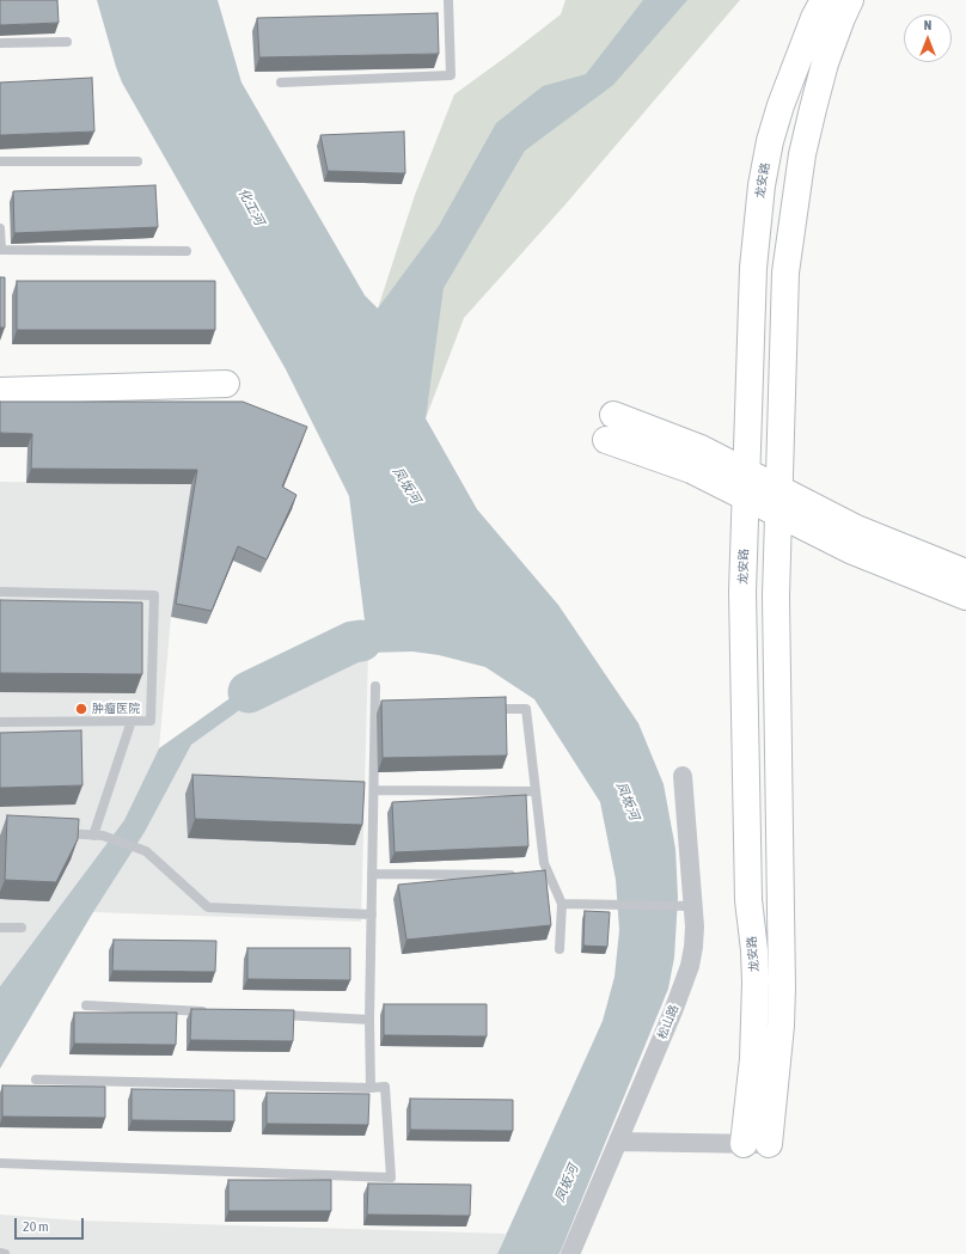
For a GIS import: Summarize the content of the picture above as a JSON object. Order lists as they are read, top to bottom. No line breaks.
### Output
{"streets":{"main road":["龙安路"],"street":["松山路"]},"water":["化工河","凤坂河"],"places":["肿瘤医院"],"scale_bar":"20 m","north":"top"}
